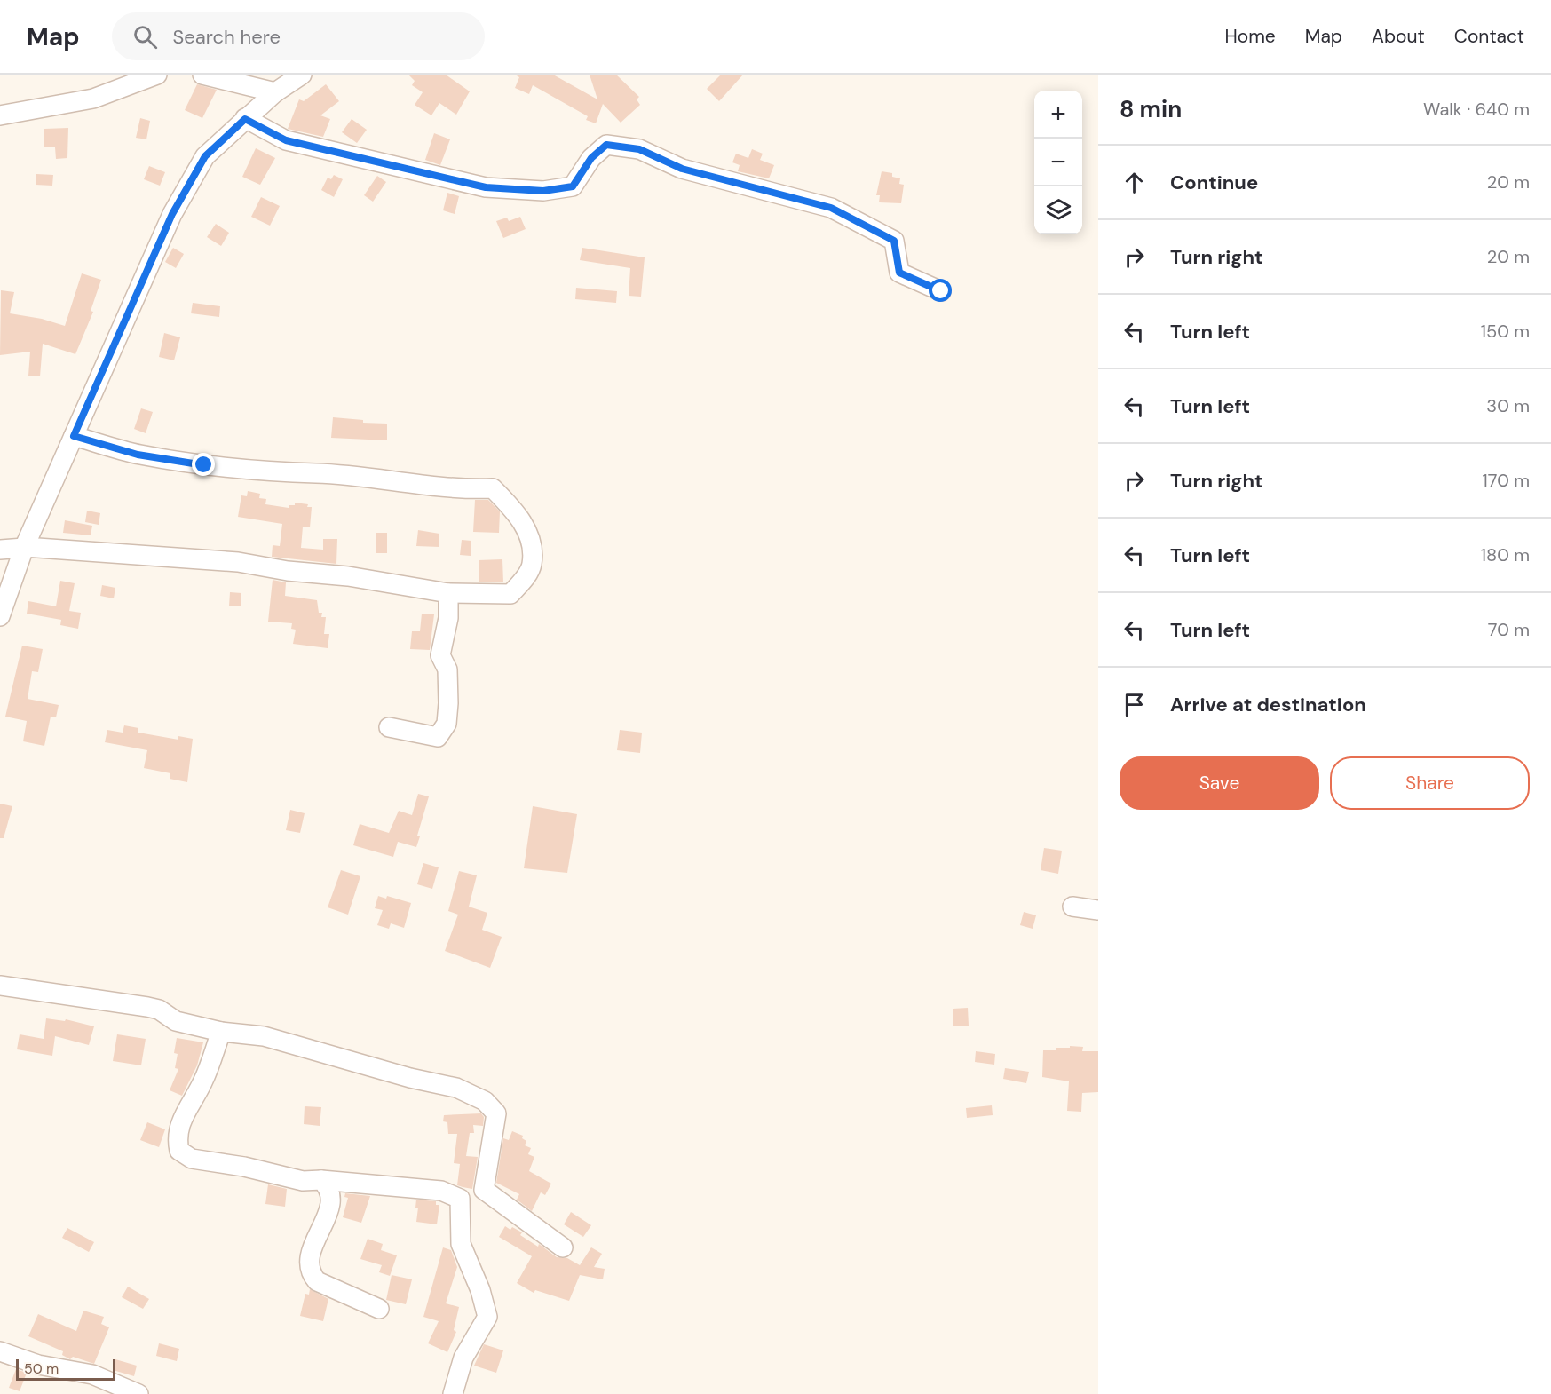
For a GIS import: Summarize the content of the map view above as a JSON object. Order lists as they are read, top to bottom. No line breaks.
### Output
{"scale_bar":"50 m","page":{"header":"Map","search":"Search here","nav":["Home","Map","About","Contact"],"heading":["8 min","Walk · 640 m"],"map_buttons":["+","−"],"list":[["Continue","20 m"],["Turn right","20 m"],["Turn left","150 m"],["Turn left","30 m"],["Turn right","170 m"],["Turn left","180 m"],["Turn left","70 m"],"Arrive at destination"],"buttons":["Save","Share"],"scale":"50 m"}}
